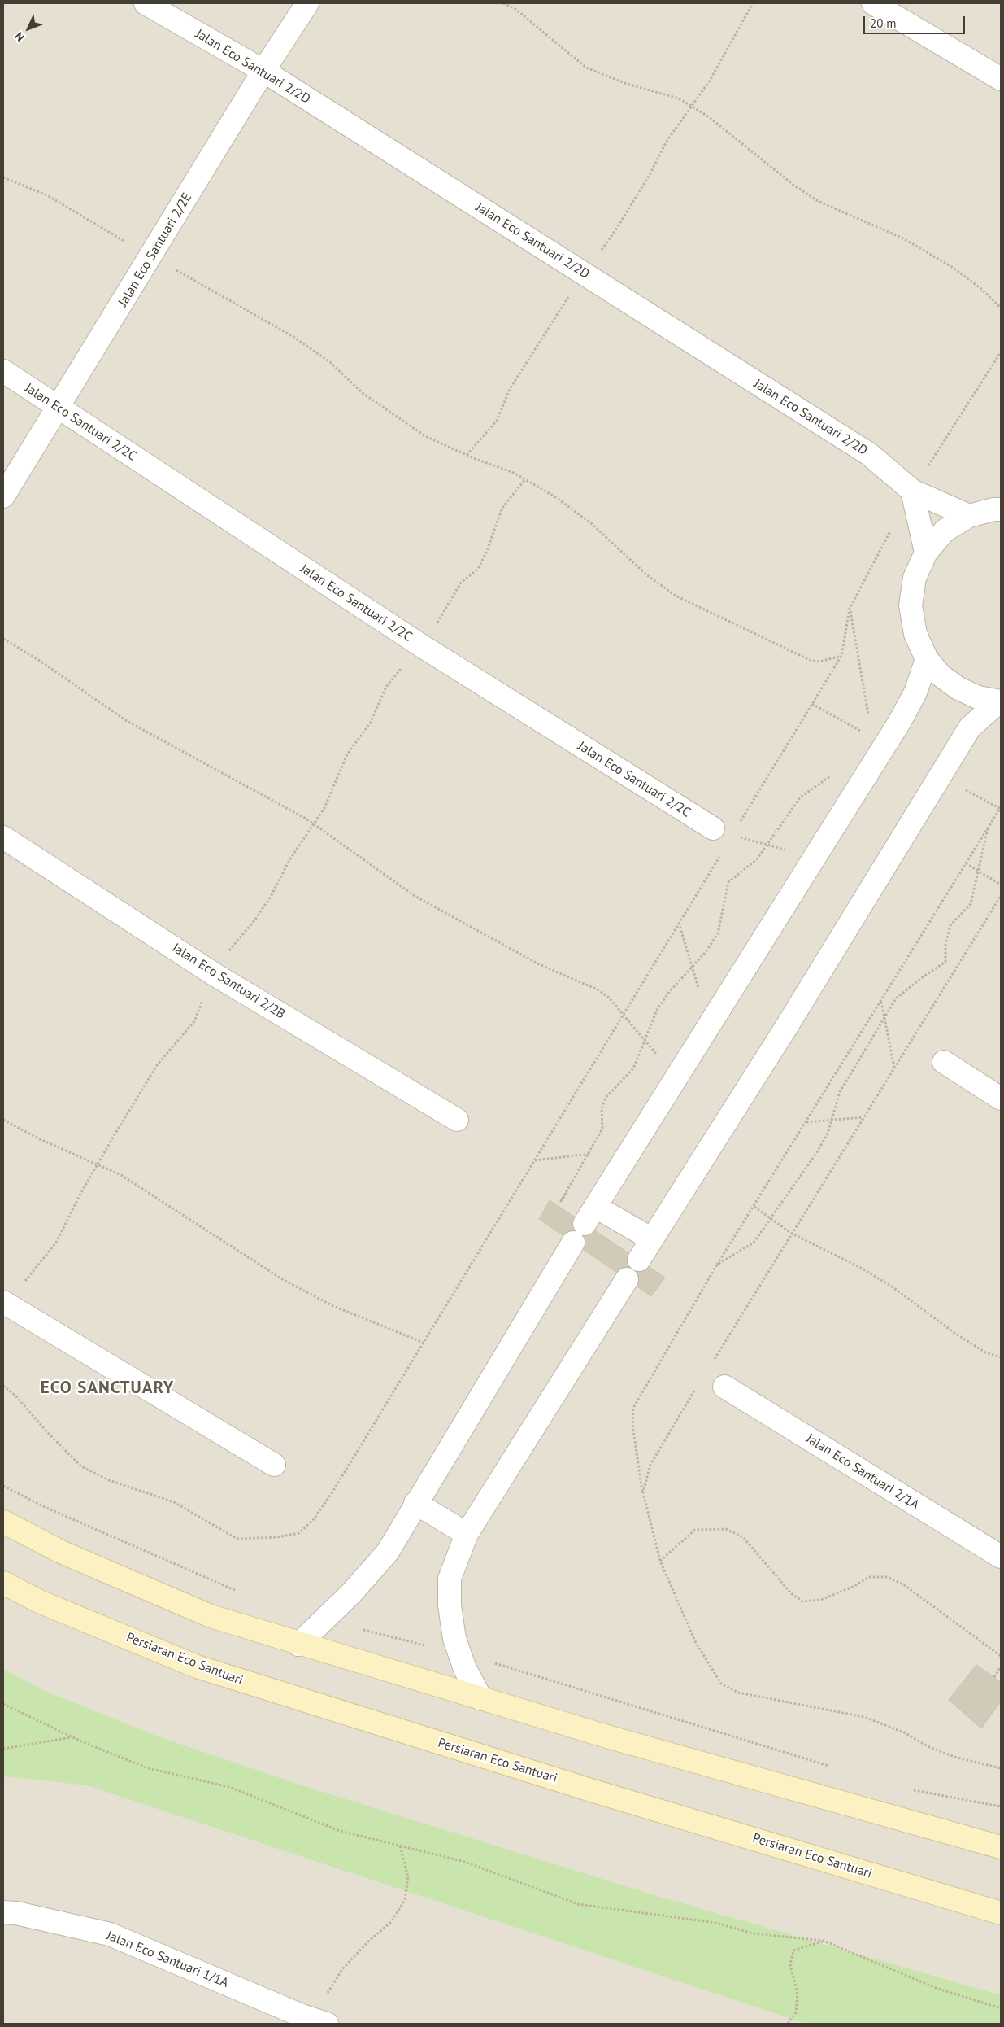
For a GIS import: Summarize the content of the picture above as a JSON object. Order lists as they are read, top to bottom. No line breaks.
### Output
{"streets":{"street":["Jalan Eco Santuari 2/2D","Jalan Eco Santuari 2/2E","Jalan Eco Santuari 2/2C","Jalan Eco Santuari 2/2B","Jalan Eco Santuari 2/1A","Persiaran Eco Santuari","Jalan Eco Santuari 1/1A"]},"crossings":[["Jalan Eco Santuari 2/2D","Jalan Eco Santuari 2/2E"],["Jalan Eco Santuari 2/2E","Jalan Eco Santuari 2/2C"]],"districts":["ECO SANCTUARY"],"scale_bar":"20 m","north":"bottom left"}
